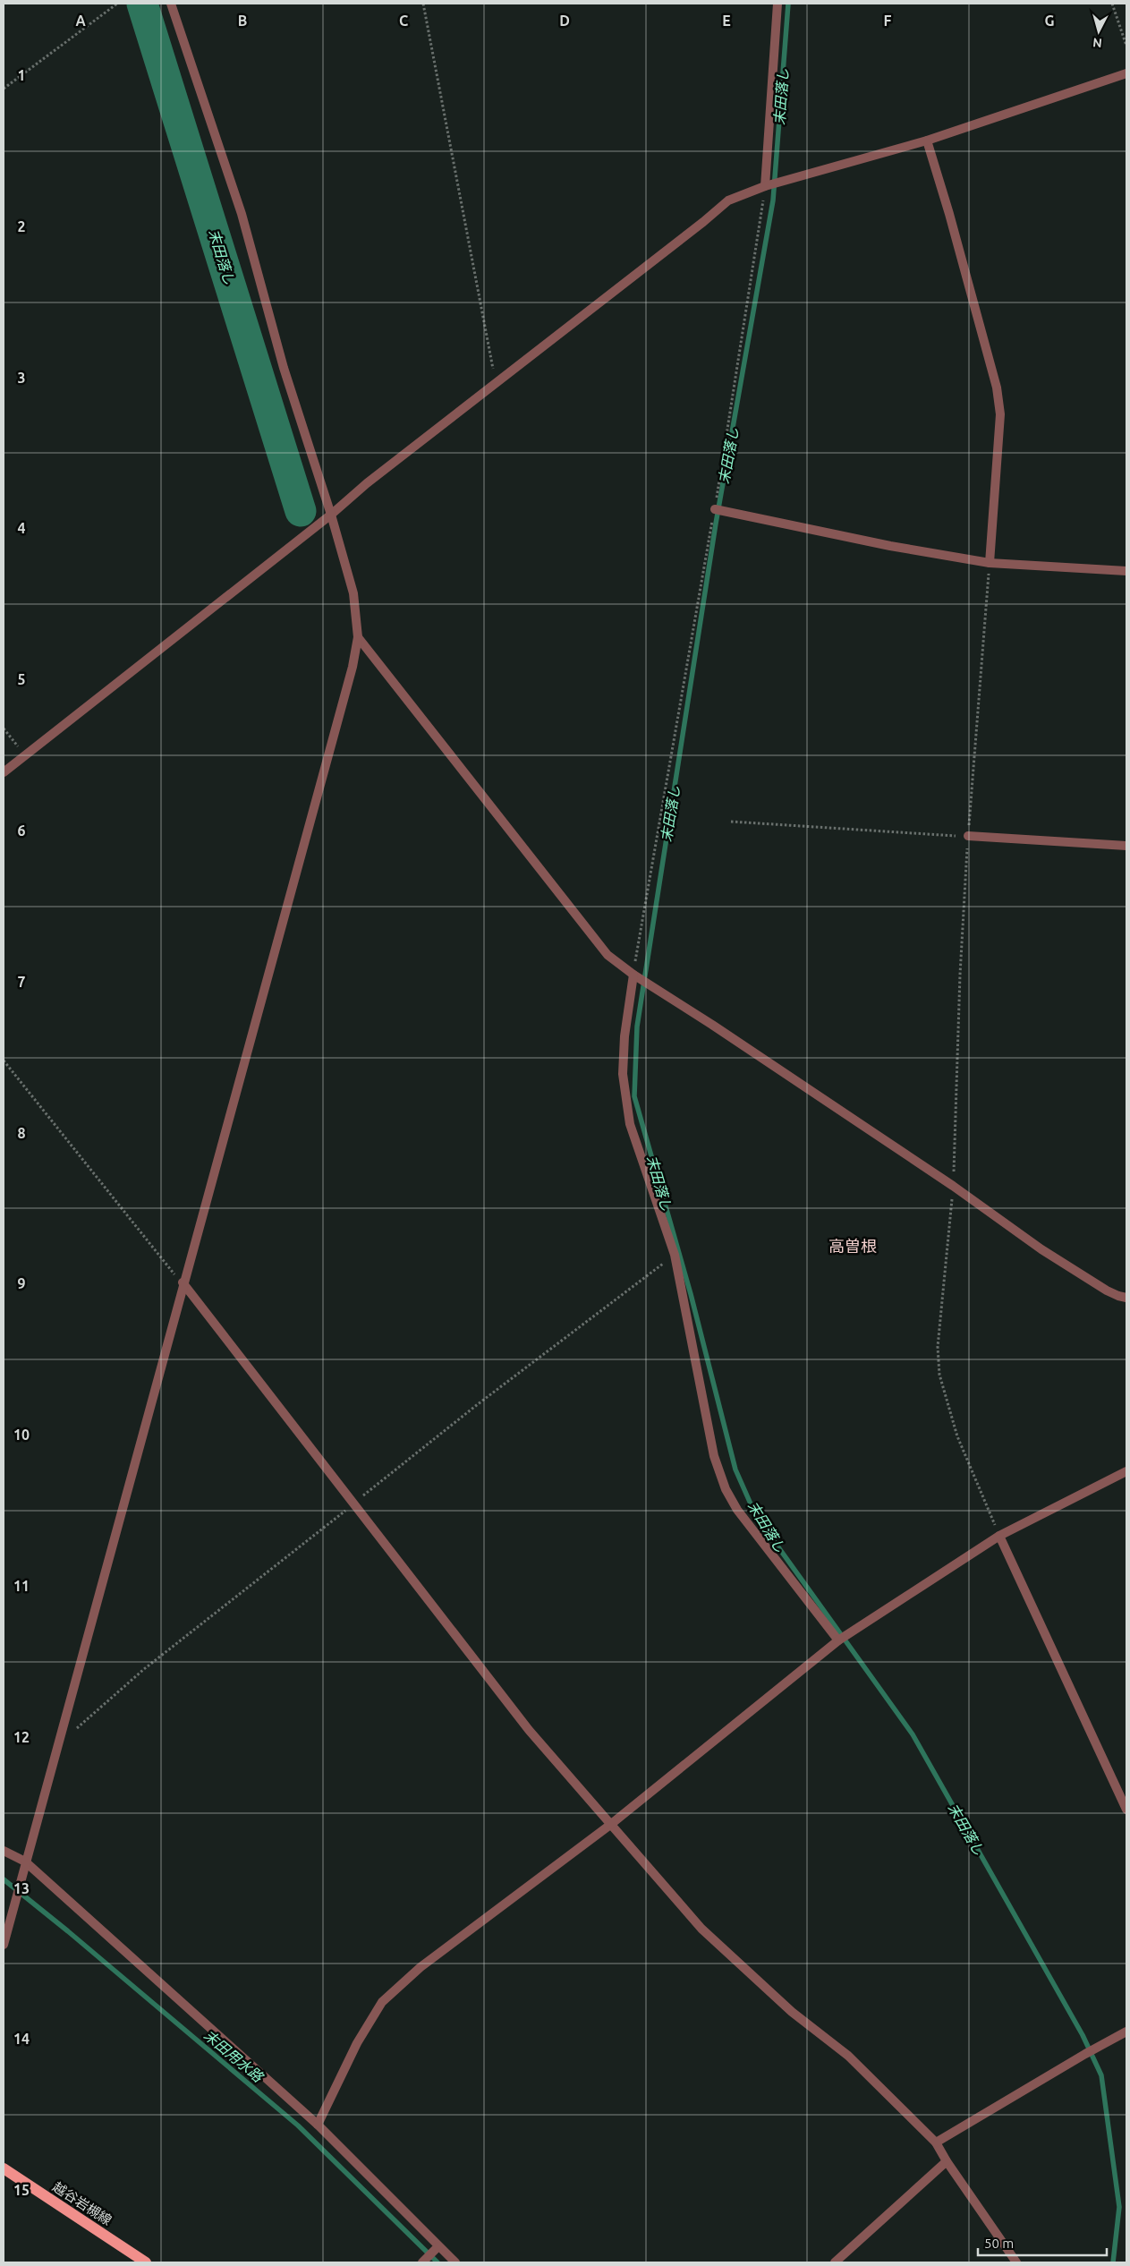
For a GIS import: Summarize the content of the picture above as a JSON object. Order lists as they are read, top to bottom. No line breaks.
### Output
{"streets":{"main road":["越谷岩槻線"]},"districts":["高曽根"],"water":["末田落し","末田用水路"],"scale_bar":"50 m","north":"bottom","grid":{"columns":["A","B","C","D","E","F","G"],"rows":["1","2","3","4","5","6","7","8","9","10","11","12","13","14","15"]}}
